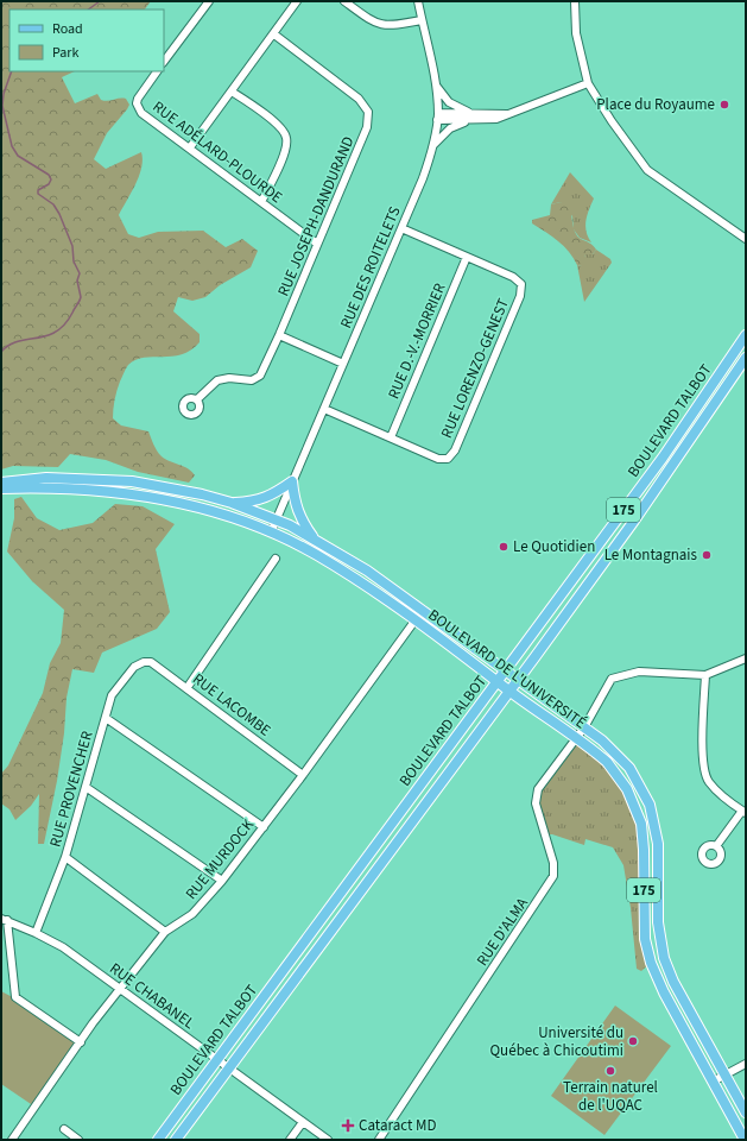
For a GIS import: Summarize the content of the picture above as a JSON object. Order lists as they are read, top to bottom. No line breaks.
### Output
{"streets":{"main road":["BOULEVARD TALBOT","175","BOULEVARD DE L'UNIVERSITÉ"],"street":["RUE ADÉLARD-PLOURDE","RUE JOSEPH-DANDURAND","RUE DES ROITELETS","RUE D.-V.-MORRIER","RUE LORENZO-GENEST","RUE LACOMBE","RUE PROVENCHER","RUE MURDOCK","RUE D'ALMA","RUE CHABANEL"]},"crossings":[["RUE ADÉLARD-PLOURDE","RUE JOSEPH-DANDURAND"],["RUE DES ROITELETS","RUE LORENZO-GENEST"],["RUE DES ROITELETS","BOULEVARD DE L'UNIVERSITÉ"],["RUE D.-V.-MORRIER","RUE LORENZO-GENEST"],["BOULEVARD TALBOT","BOULEVARD DE L'UNIVERSITÉ"],["BOULEVARD TALBOT","RUE CHABANEL"],["BOULEVARD DE L'UNIVERSITÉ","RUE MURDOCK"],["BOULEVARD DE L'UNIVERSITÉ","RUE D'ALMA"],["RUE LACOMBE","RUE PROVENCHER"],["RUE LACOMBE","RUE MURDOCK"],["RUE PROVENCHER","RUE CHABANEL"],["RUE MURDOCK","RUE CHABANEL"]],"places":{"other":["Place du Royaume","Le Quotidien","Le Montagnais","Université du Québec à Chicoutimi","Terrain naturel de l'UQAC"],"health":["Cataract MD"]},"legend":["Road","Park"]}
